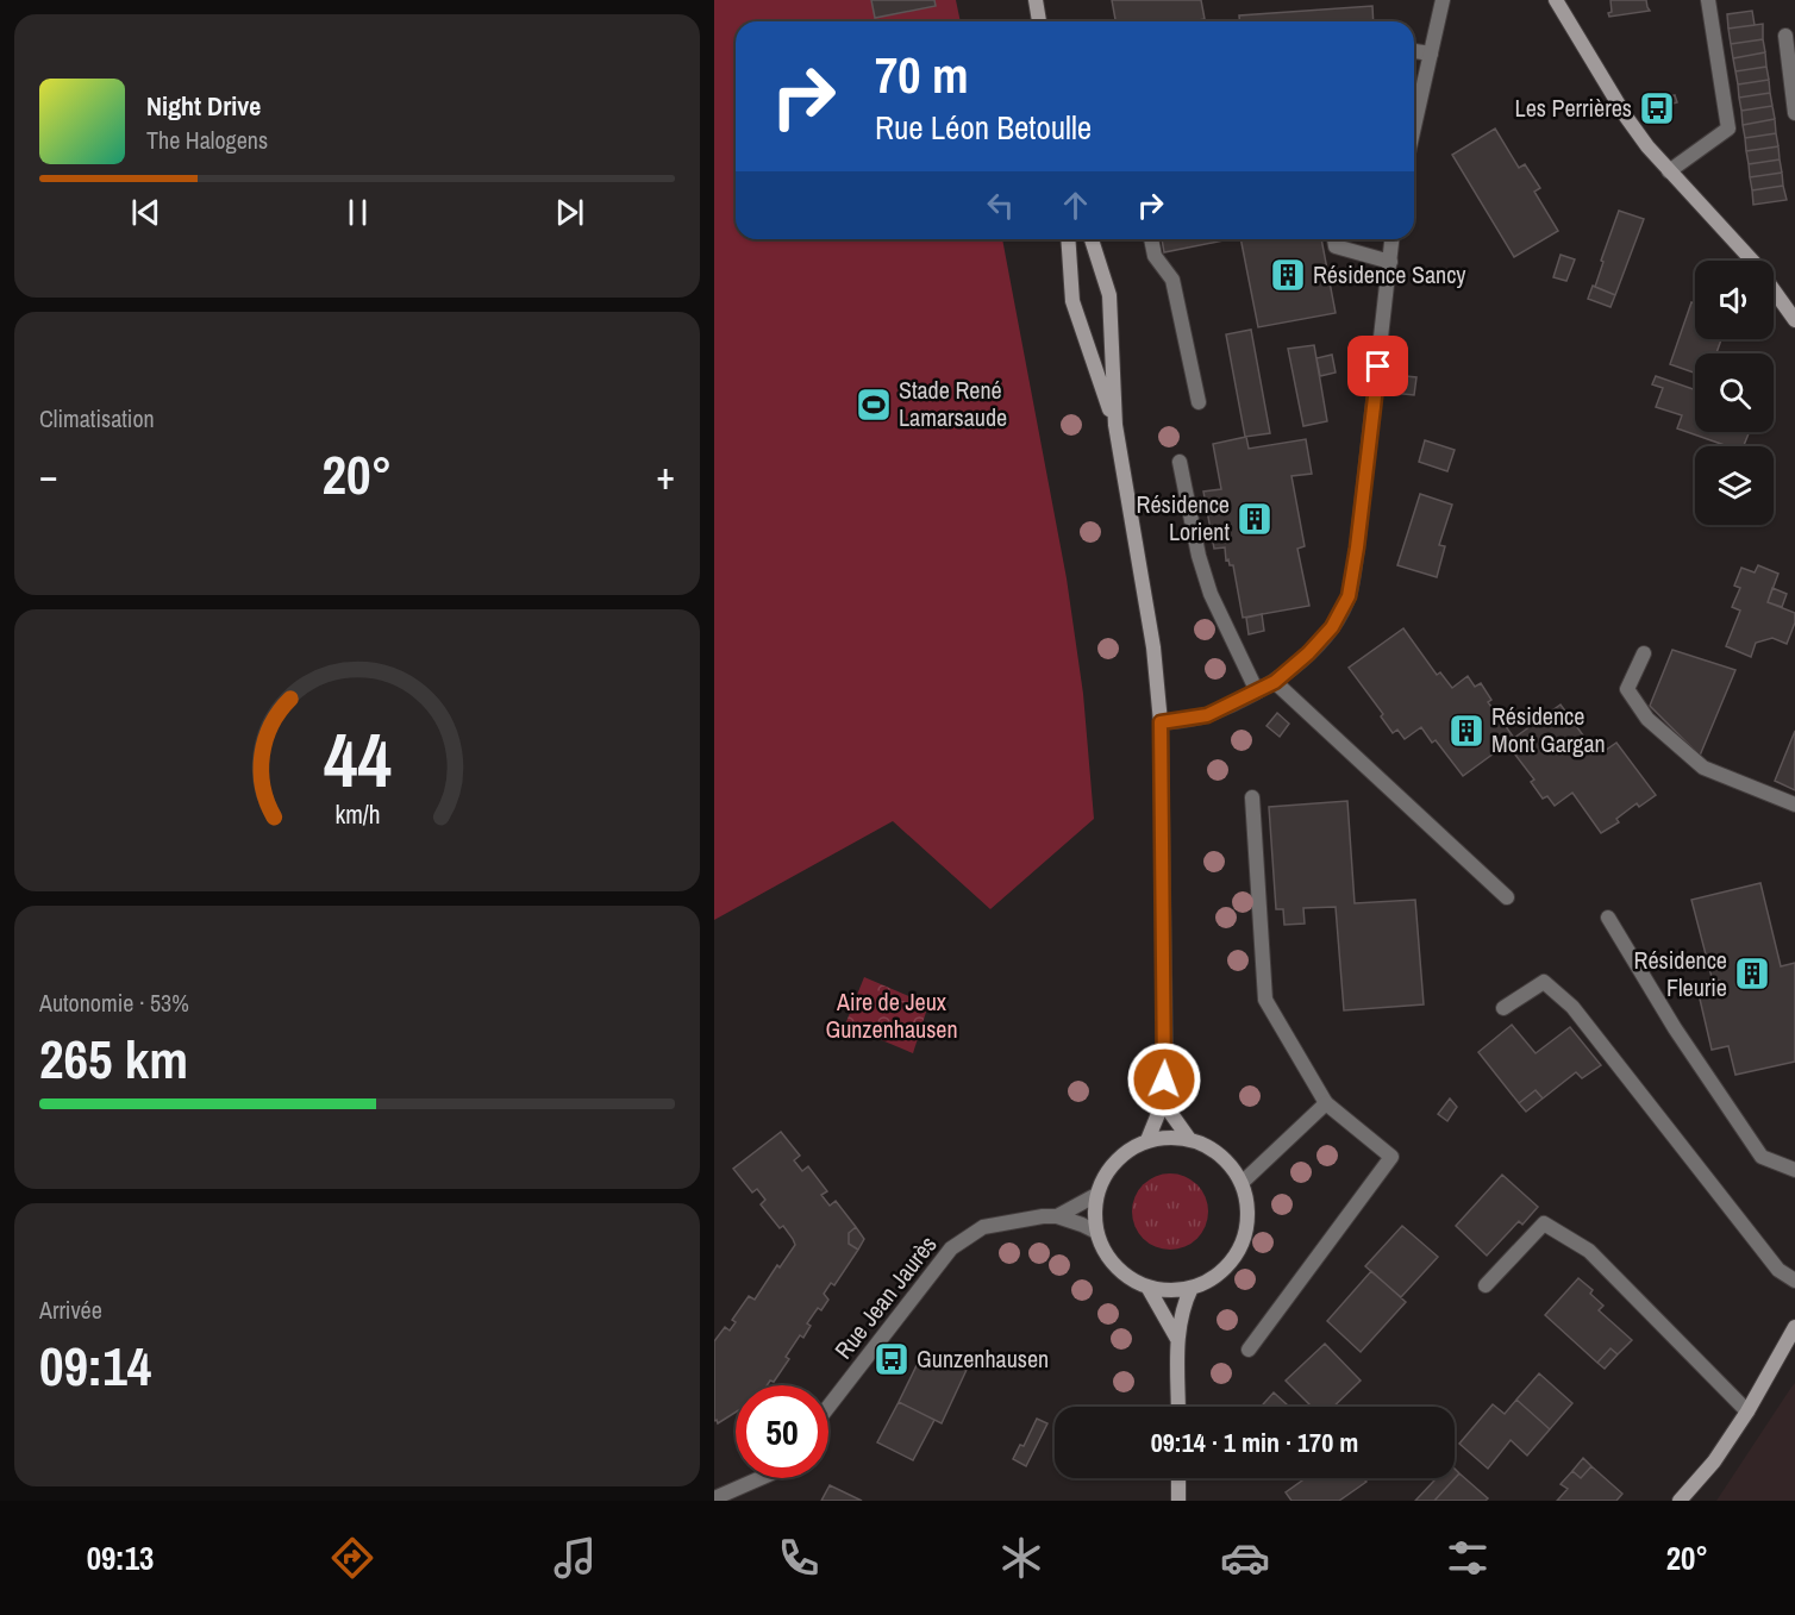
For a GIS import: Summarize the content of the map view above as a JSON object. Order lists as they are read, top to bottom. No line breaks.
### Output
{"streets":{"street":["Rue Jean Jaurès"]},"parks":["Aire de Jeux Gunzenhausen"],"places":{"bus stop":["Les Perrières","Gunzenhausen"],"building":["Résidence Sancy","Résidence Lorient","Résidence Mont Gargan","Résidence Fleurie"],"sports":["Stade René Lamarsaude"]},"page":{"turn":["70 m","Rue Léon Betoulle"],"song":["Night Drive","The Halogens"],"tile":["Climatisation",["Autonomie · 53%","265 km"],["Arrivée","09:14"]],"heat":["−","20°","+"],"limit":"50","trip":"09:14 · 1 min · 170 m","tabs":["09:13","20°"],"gauge":["44","km/h"]}}
